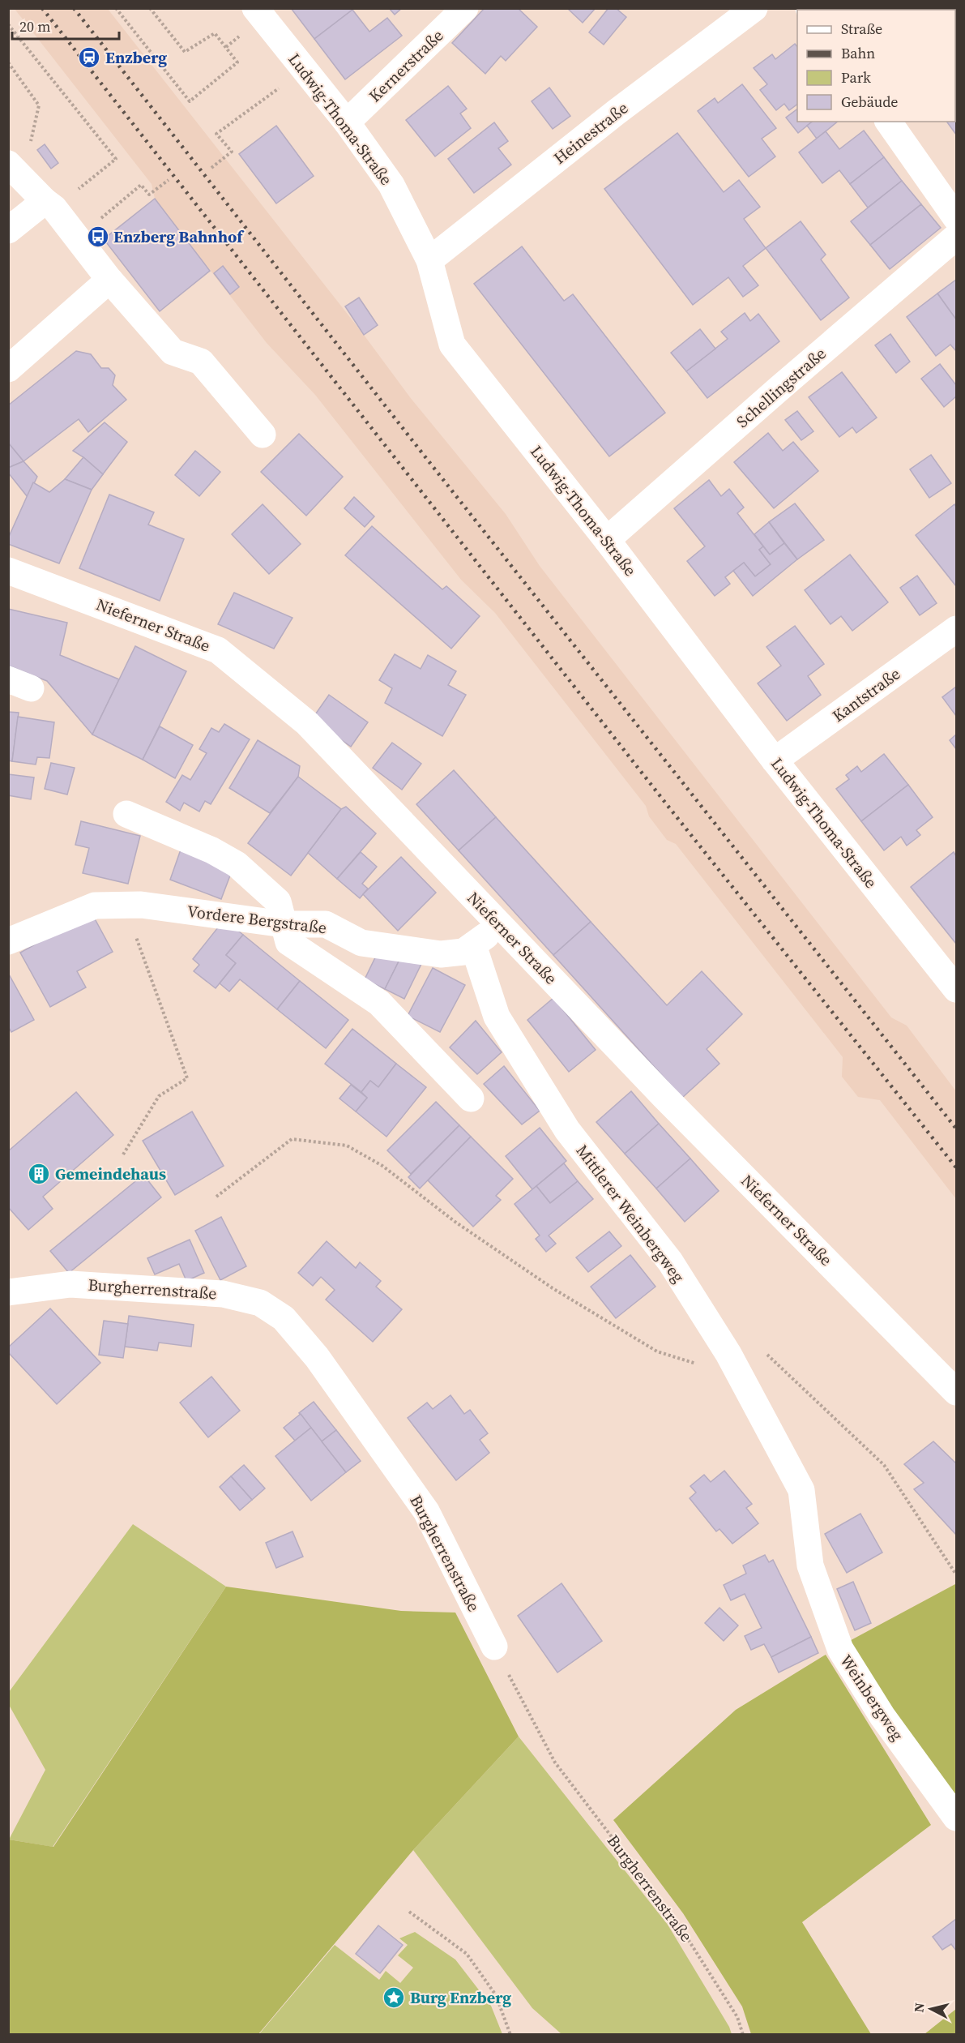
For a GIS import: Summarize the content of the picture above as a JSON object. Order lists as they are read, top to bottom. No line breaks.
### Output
{"streets":{"street":["Kernerstraße","Ludwig-Thoma-Straße","Heinestraße","Schellingstraße","Nieferner Straße","Kantstraße","Vordere Bergstraße","Mittlerer Weinbergweg","Burgherrenstraße","Weinbergweg"]},"crossings":[["Kernerstraße","Ludwig-Thoma-Straße"],["Ludwig-Thoma-Straße","Heinestraße"],["Ludwig-Thoma-Straße","Schellingstraße"],["Ludwig-Thoma-Straße","Kantstraße"],["Nieferner Straße","Vordere Bergstraße"],["Vordere Bergstraße","Mittlerer Weinbergweg"],["Mittlerer Weinbergweg","Weinbergweg"]],"places":{"station":["Enzberg"],"bus stop":["Enzberg Bahnhof"],"building":["Gemeindehaus"],"place":["Burg Enzberg"]},"legend":["Straße","Bahn","Park","Gebäude"],"scale_bar":"20 m","north":"left"}
